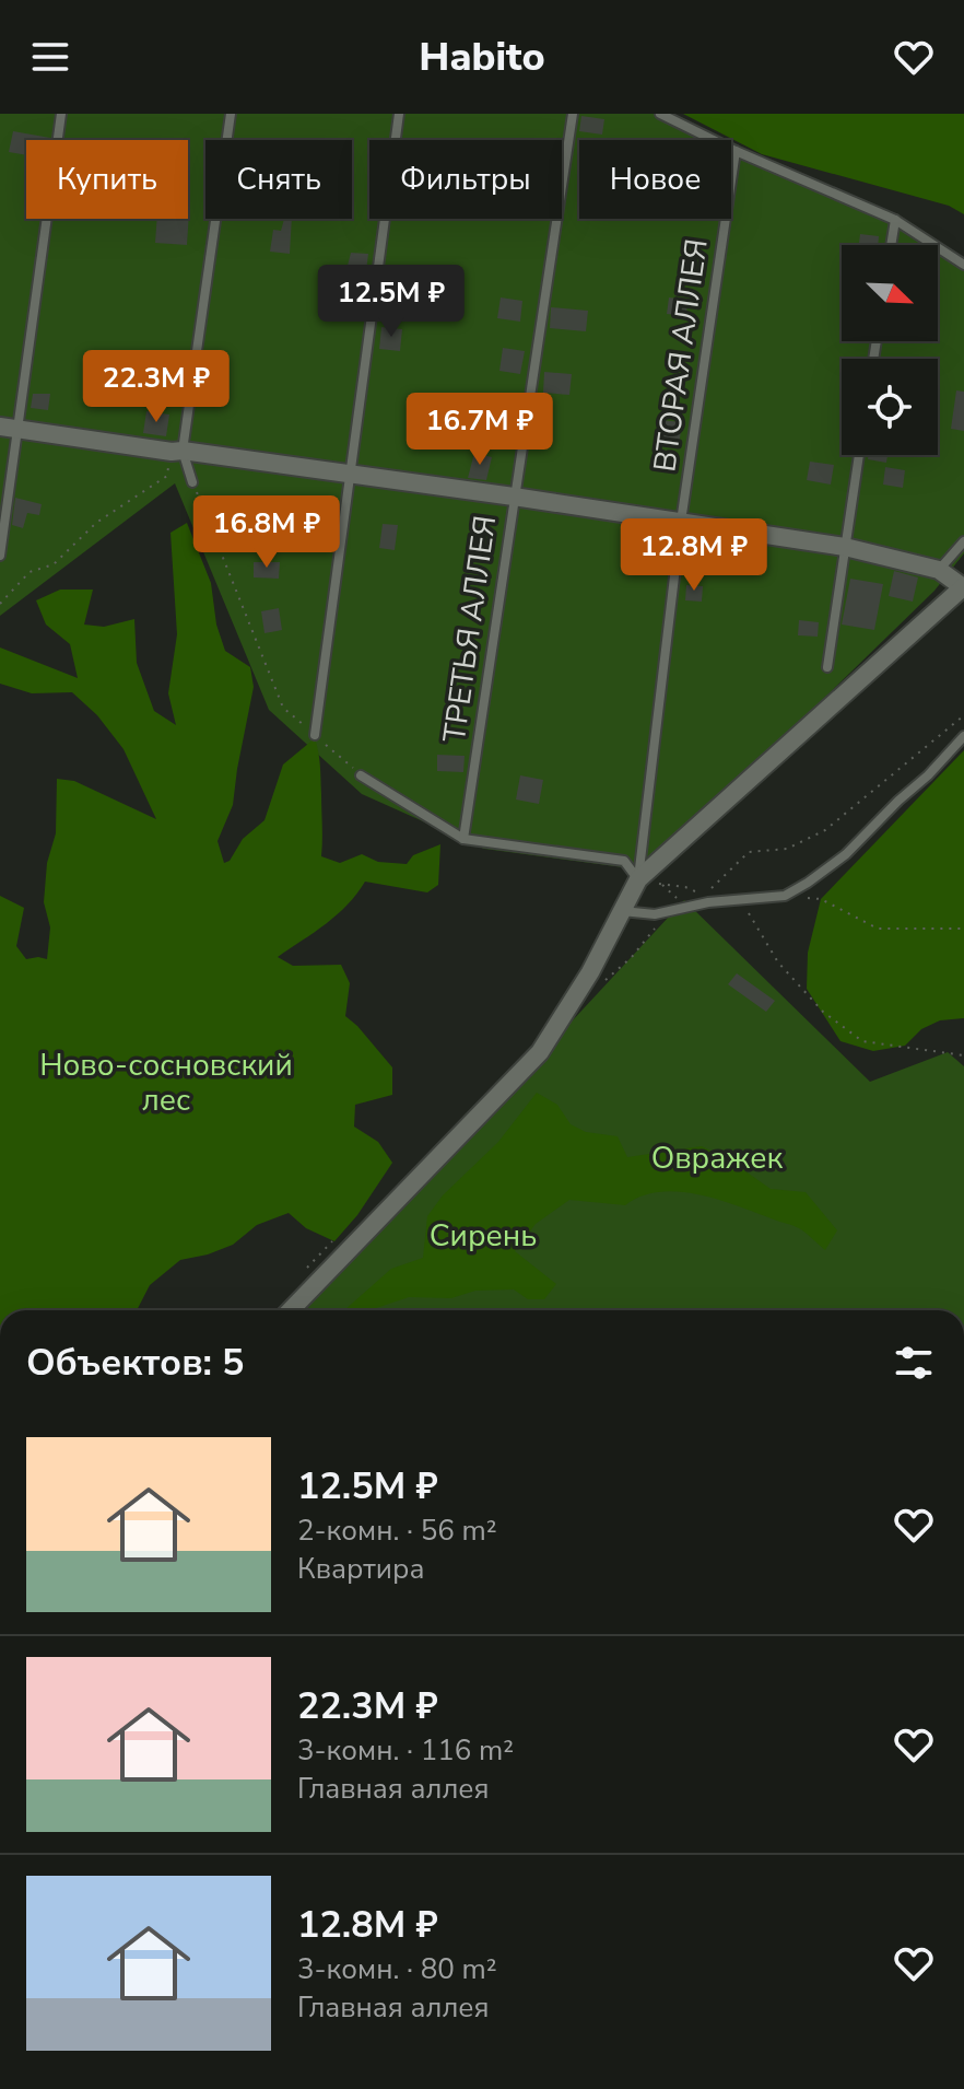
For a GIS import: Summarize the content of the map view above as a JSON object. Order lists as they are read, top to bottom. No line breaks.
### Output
{"streets":{"lane":["ВТОРАЯ АЛЛЕЯ","ТРЕТЬЯ АЛЛЕЯ"]},"parks":["Ново-сосновский лес","Овражек","Сирень"],"north":"bottom right","page":{"header":"Habito","chip":["Купить","Снять","Фильтры","Новое"],"price":["12.5M ₽","22.3M ₽","16.7M ₽","16.8M ₽","12.8M ₽"],"heading":"Объектов: 5","list":[{"name":"12.5M ₽","note":"2-комн. · 56 m² · Квартира"},{"name":"22.3M ₽","note":"3-комн. · 116 m² · Главная аллея"},{"name":"12.8M ₽","note":"3-комн. · 80 m² · Главная аллея"}]}}
